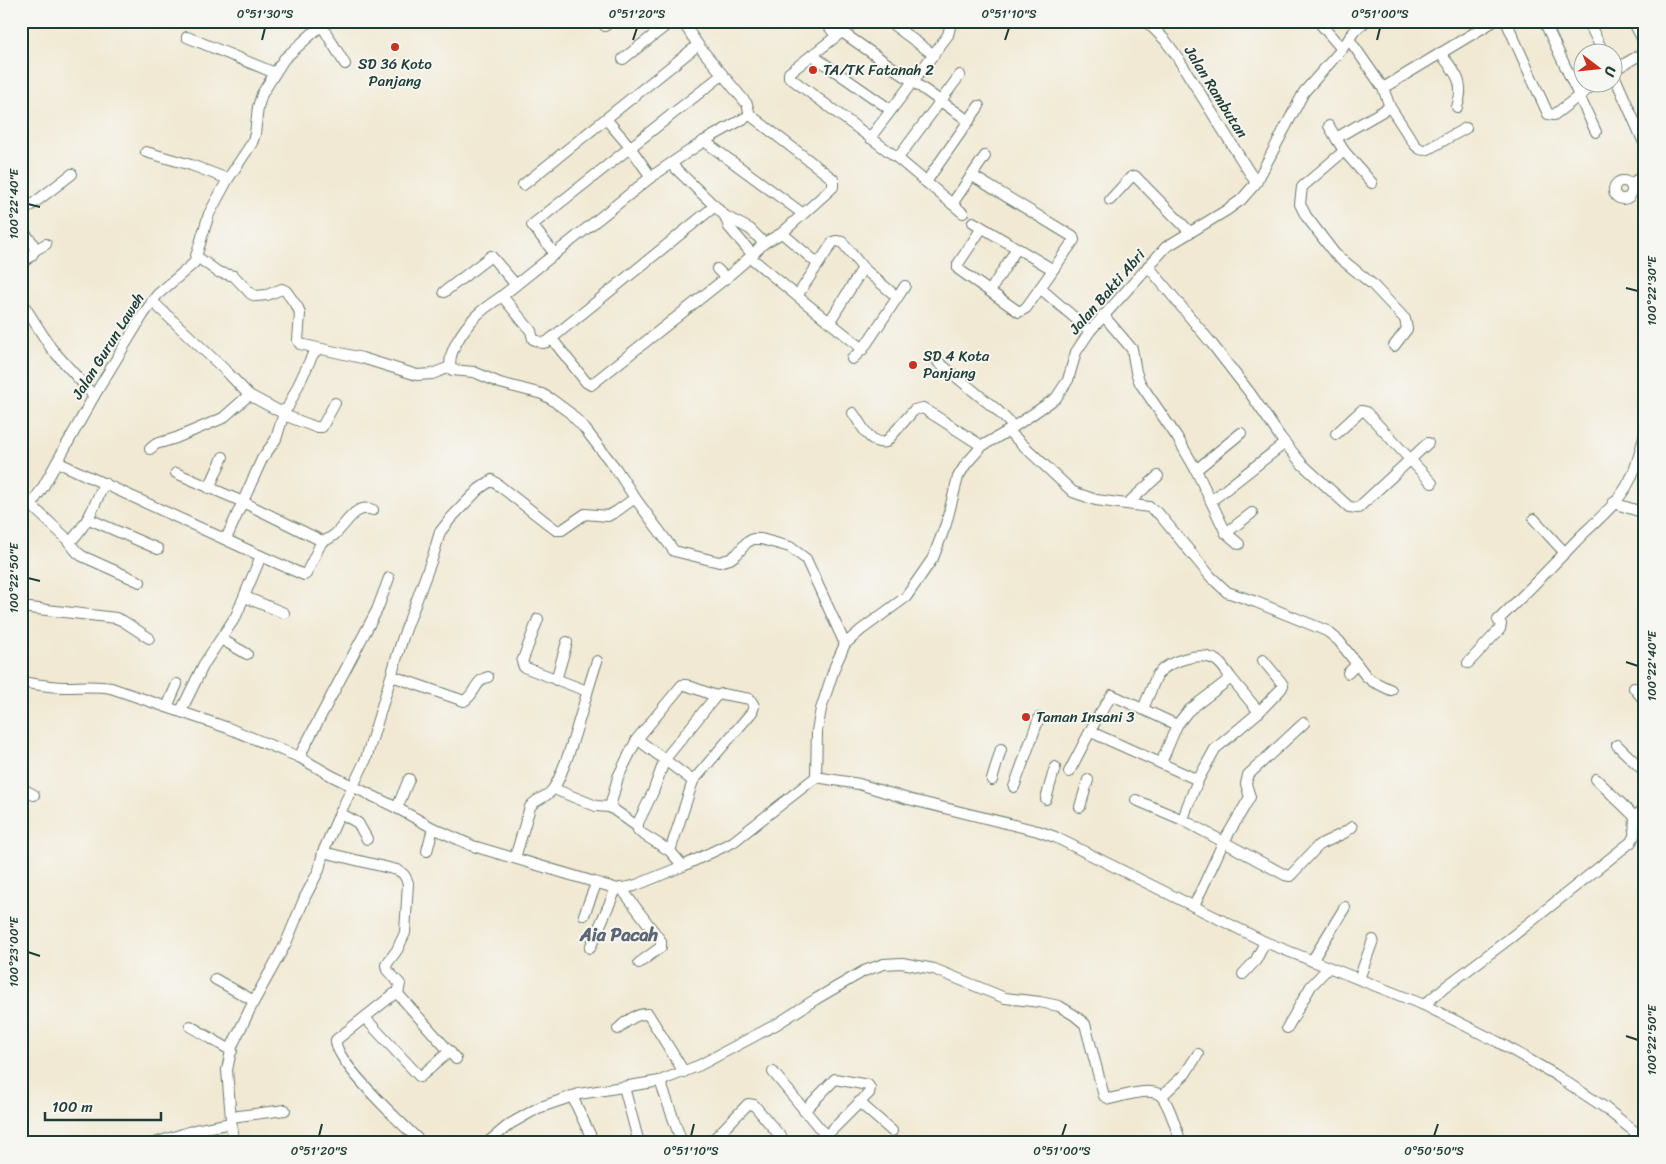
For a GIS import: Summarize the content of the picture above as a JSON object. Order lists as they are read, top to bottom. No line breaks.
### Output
{"streets":{"street":["Jalan Rambutan","Jalan Bakti Abri","Jalan Gurun Laweh"]},"crossings":[["Jalan Rambutan","Jalan Bakti Abri"]],"districts":["Aia Pacah"],"places":["SD 36 Koto Panjang","TA/TK Fatanah 2","SD 4 Kota Panjang","Taman Insani 3"],"scale_bar":"100 m","north":"right","coordinates":["0°51'30\"S","0°51'20\"S","0°51'10\"S","0°51'00\"S","100°22'40\"E","100°22'30\"E","100°22'50\"E","100°23'00\"E","0°50'50\"S"]}
